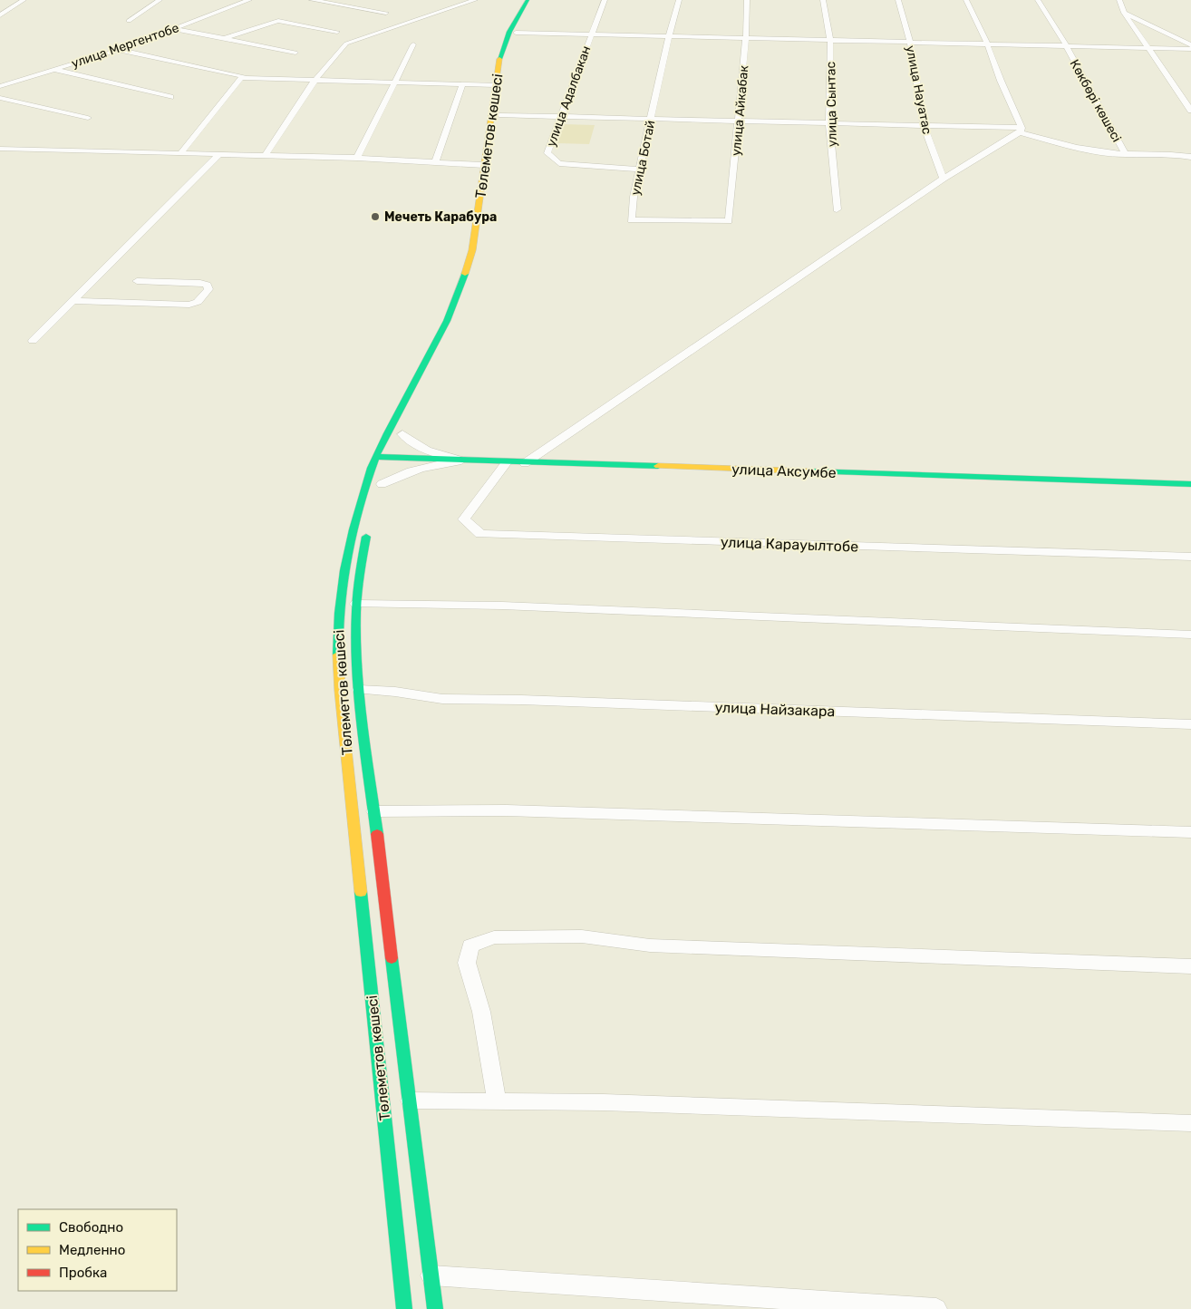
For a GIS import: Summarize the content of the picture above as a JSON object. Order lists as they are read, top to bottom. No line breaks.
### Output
{"streets":{"main road":["Төлеметов көшесі","улица Аксумбе"],"street":["улица Мергентобе","улица Науатас","улица Адалбакан","Көкбөрі көшесі","улица Сынтас","улица Айкабак","улица Ботай","улица Карауылтобе","улица Найзакара"]},"crossings":[["улица Адалбакан","улица Ботай"],["улица Айкабак","улица Ботай"],["Төлеметов көшесі","улица Аксумбе"],["Төлеметов көшесі","улица Найзакара"],["улица Аксумбе","улица Карауылтобе"]],"places":["Мечеть Карабура"],"legend":["Свободно","Медленно","Пробка"]}
